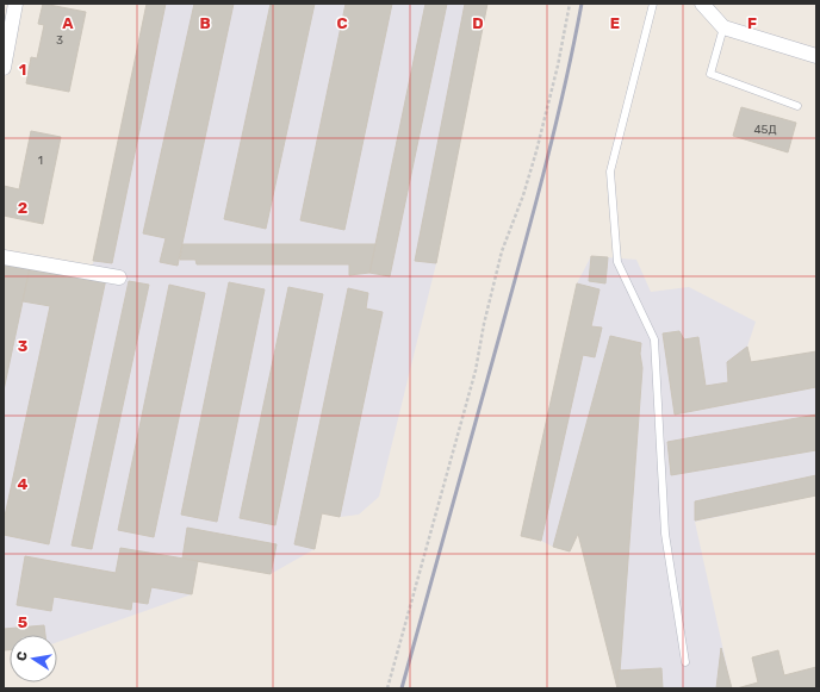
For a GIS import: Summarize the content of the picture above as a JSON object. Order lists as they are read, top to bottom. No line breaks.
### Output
{"house_numbers":["3","45Д","1"],"north":"left","grid":{"columns":["A","B","C","D","E","F"],"rows":["1","2","3","4","5"]}}
